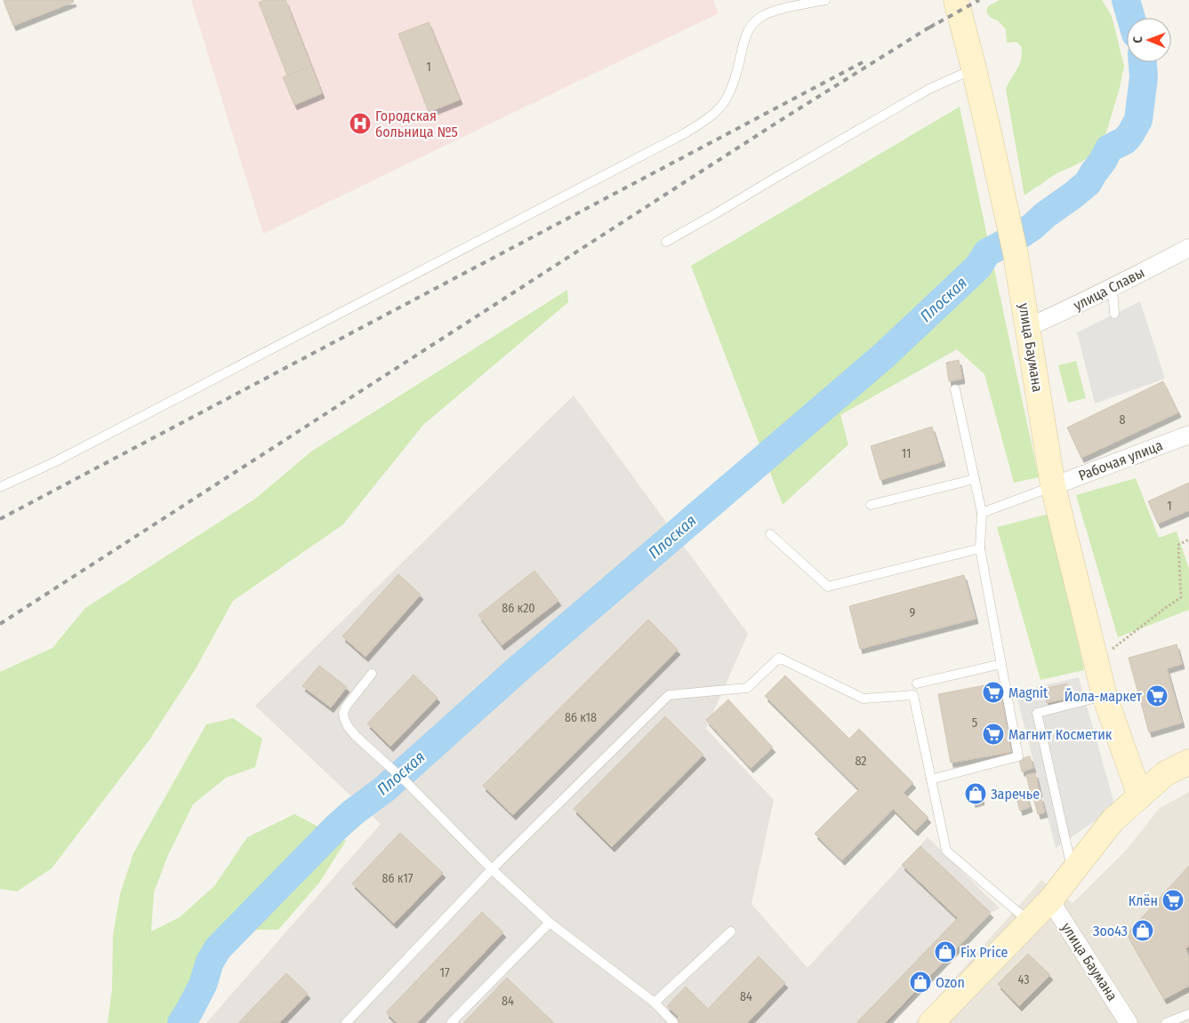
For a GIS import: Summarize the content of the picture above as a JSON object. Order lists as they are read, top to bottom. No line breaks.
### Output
{"streets":{"main road":["улица Баумана"],"street":["улица Славы","Рабочая улица"]},"crossings":[["улица Славы","улица Баумана"],["улица Баумана","Рабочая улица"]],"water":["Плоская"],"places":{"hospital":["Городская больница №5"],"supermarket":["Magnit","Йола-маркет","Магнит Косметик","Клён"],"shop":["Заречье","Зоо43","Fix Price","Ozon"]},"house_numbers":["1","8","11","1","86 к20","9","86 к18","5","82","86 к17","17","43","84","84"],"north":"left"}
